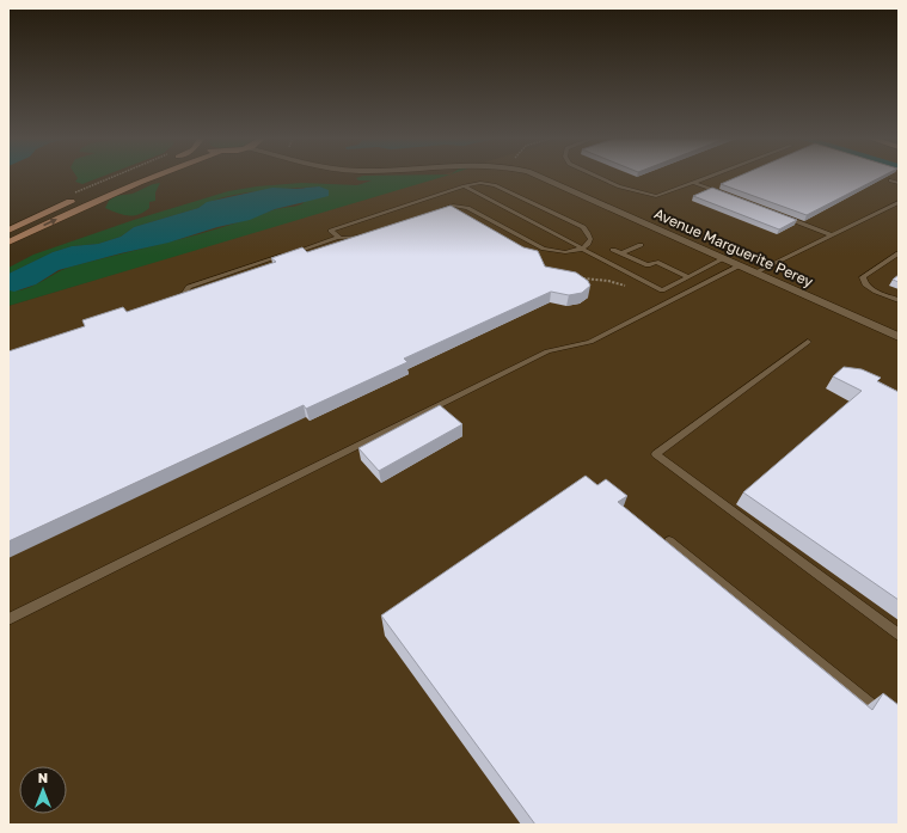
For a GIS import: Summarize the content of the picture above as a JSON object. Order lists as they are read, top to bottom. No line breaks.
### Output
{"streets":{"street":["Avenue Marguerite Perey"]},"north":"top"}
